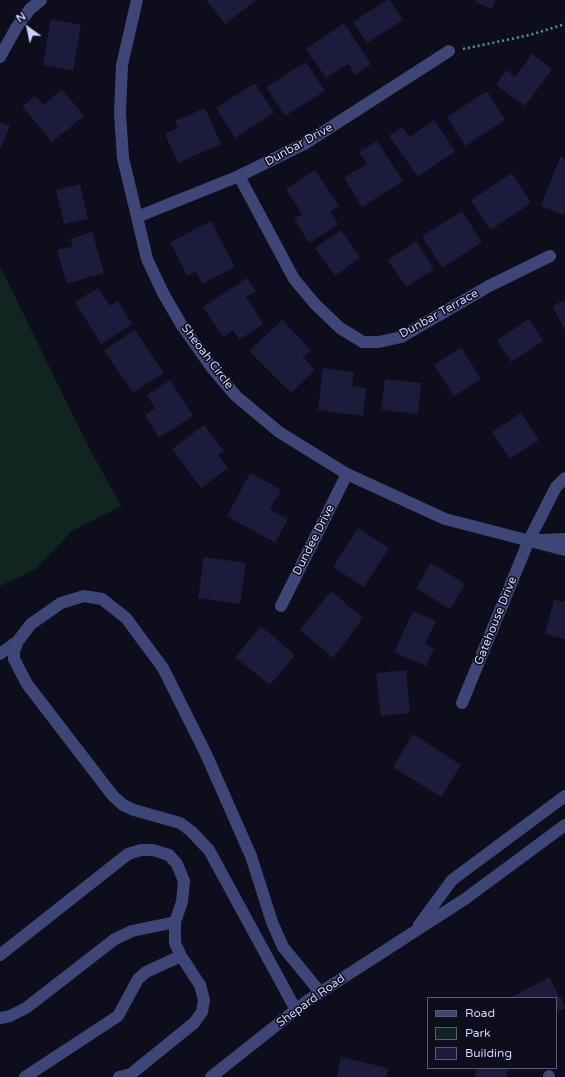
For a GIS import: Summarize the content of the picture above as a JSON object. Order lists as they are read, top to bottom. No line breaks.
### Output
{"streets":{"street":["Dunbar Drive","Dunbar Terrace","Sheoah Circle","Dundee Drive","Gatehouse Drive","Shepard Road"]},"crossings":[["Dunbar Drive","Dunbar Terrace"],["Dunbar Drive","Sheoah Circle"],["Sheoah Circle","Dundee Drive"],["Sheoah Circle","Gatehouse Drive"]],"legend":["Road","Park","Building"],"north":"top left"}
